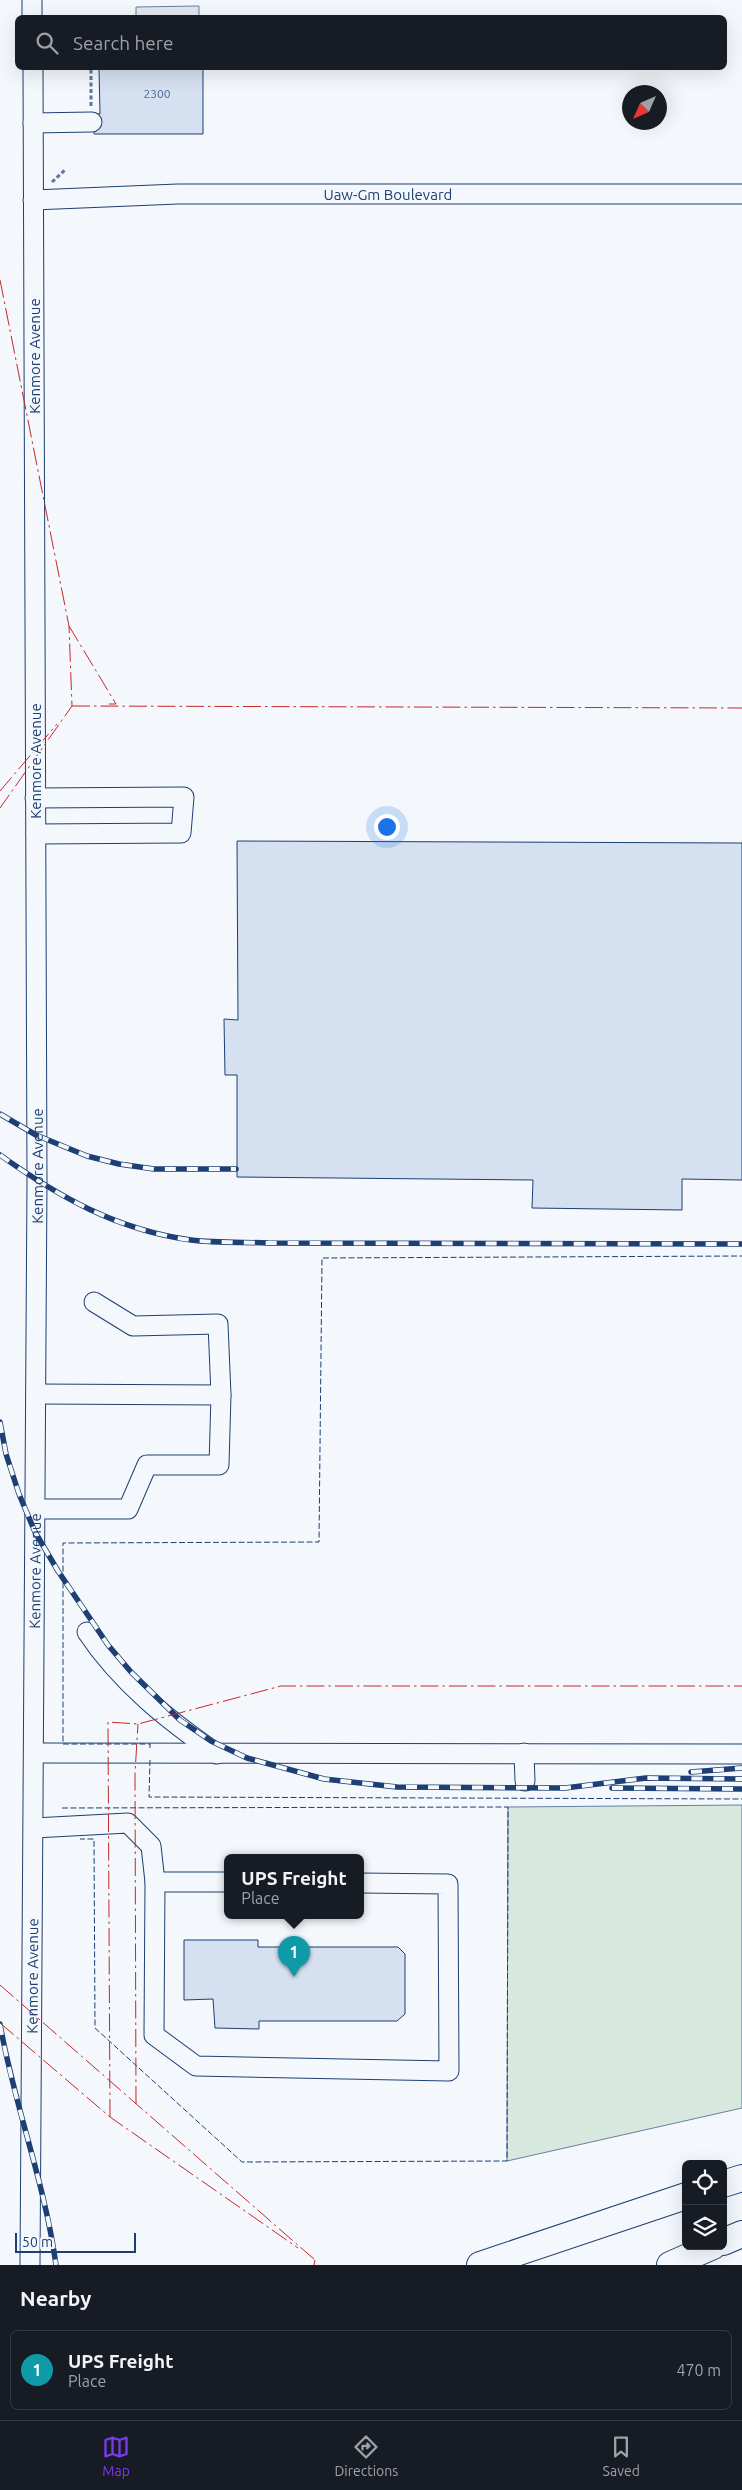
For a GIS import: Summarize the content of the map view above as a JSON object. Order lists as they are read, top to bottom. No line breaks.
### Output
{"streets":{"street":["Uaw-Gm Boulevard","Kenmore Avenue"]},"crossings":[["Uaw-Gm Boulevard","Kenmore Avenue"]],"house_numbers":["2300"],"scale_bar":"50 m","north":"bottom left","page":{"search":"Search here","popup":["UPS Freight","Place"],"pins":"1","scale":"50 m","heading":"Nearby","list":[{"mark":"1","name":"UPS Freight","note":"Place","value":"470 m"}],"nav":["Map","Directions","Saved"]}}
